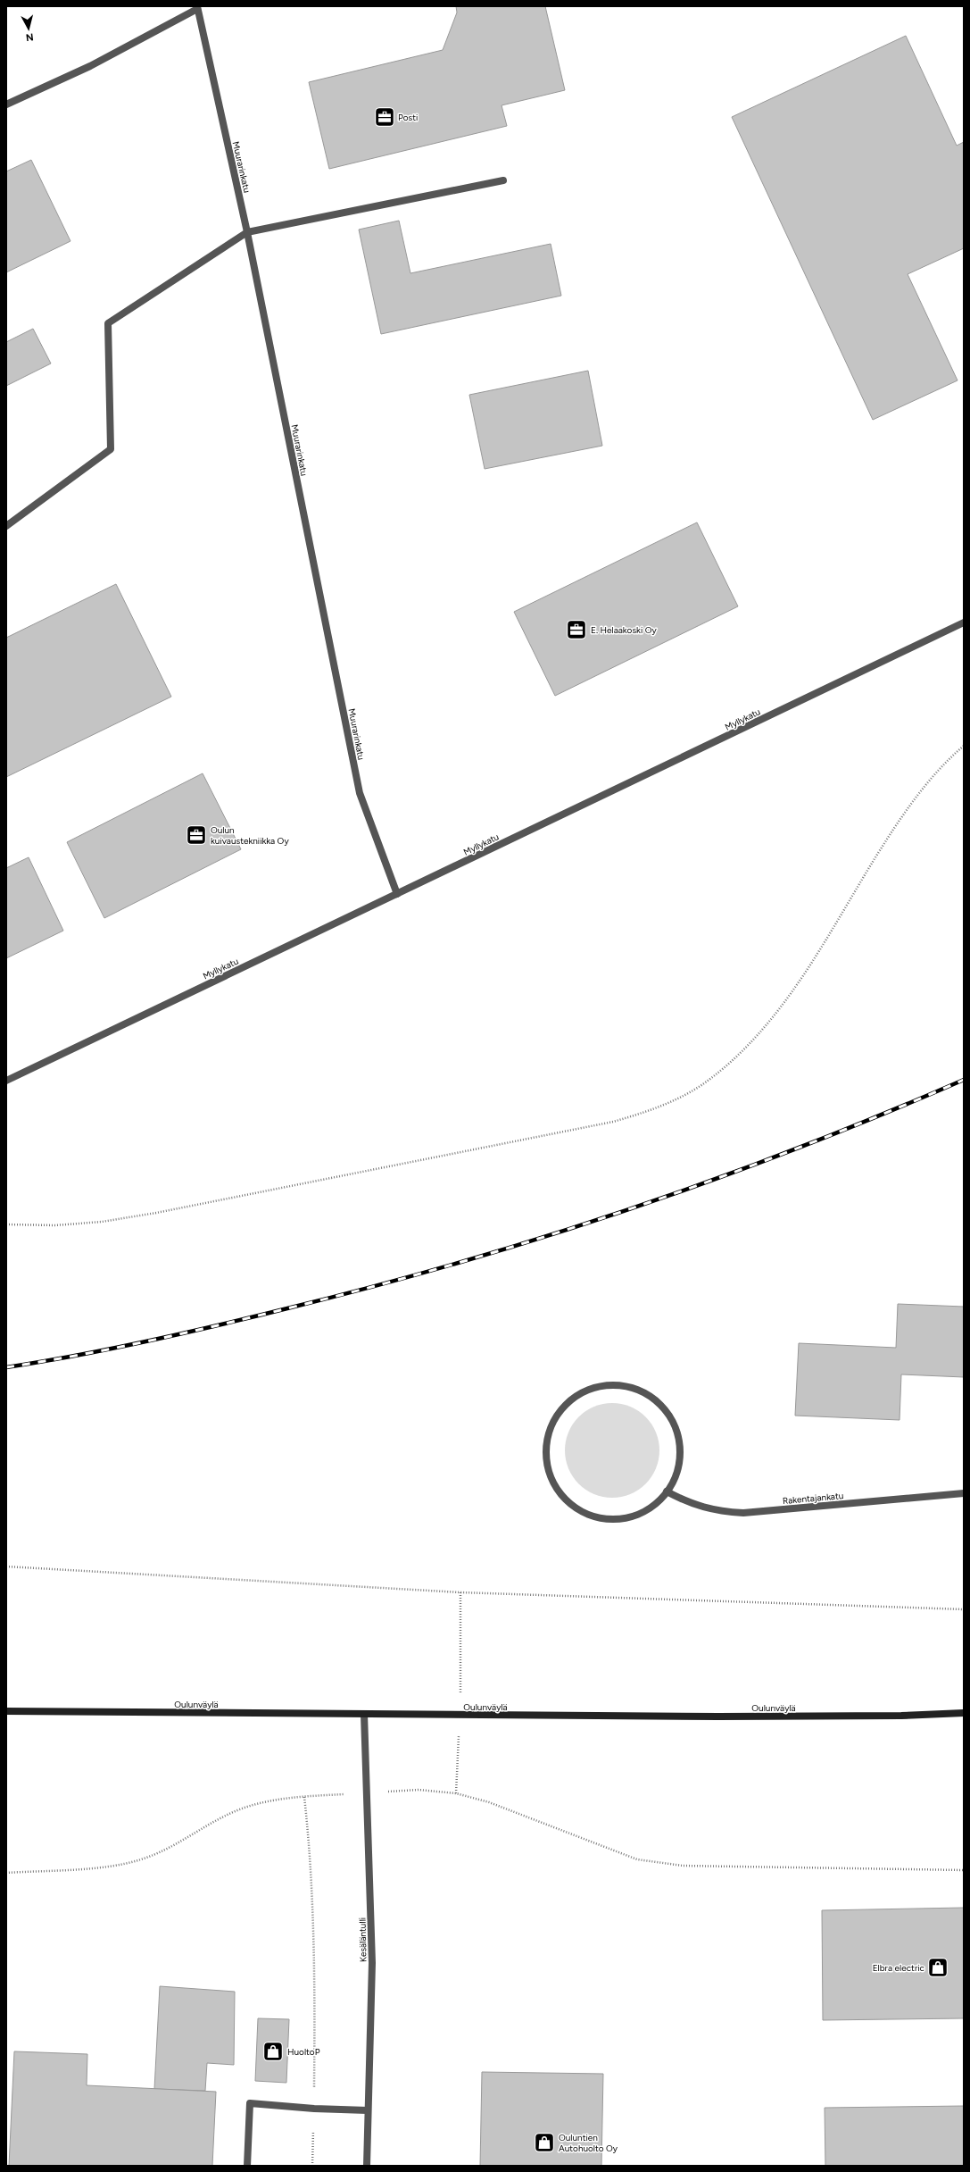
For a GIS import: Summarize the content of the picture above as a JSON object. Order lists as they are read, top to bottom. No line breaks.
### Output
{"streets":{"main road":["Oulunväylä"],"street":["Muurarinkatu","Myllykatu","Rakentajankatu","Kesäläntulli"]},"crossings":[["Muurarinkatu","Myllykatu"],["Oulunväylä","Kesäläntulli"]],"places":{"office":["Posti","E. Helaakoski Oy","Oulun kuivaustekniikka Oy"],"shop":["Elbra electric","HuoltoP","Ouluntien Autohuolto Oy"]},"north":"bottom"}
